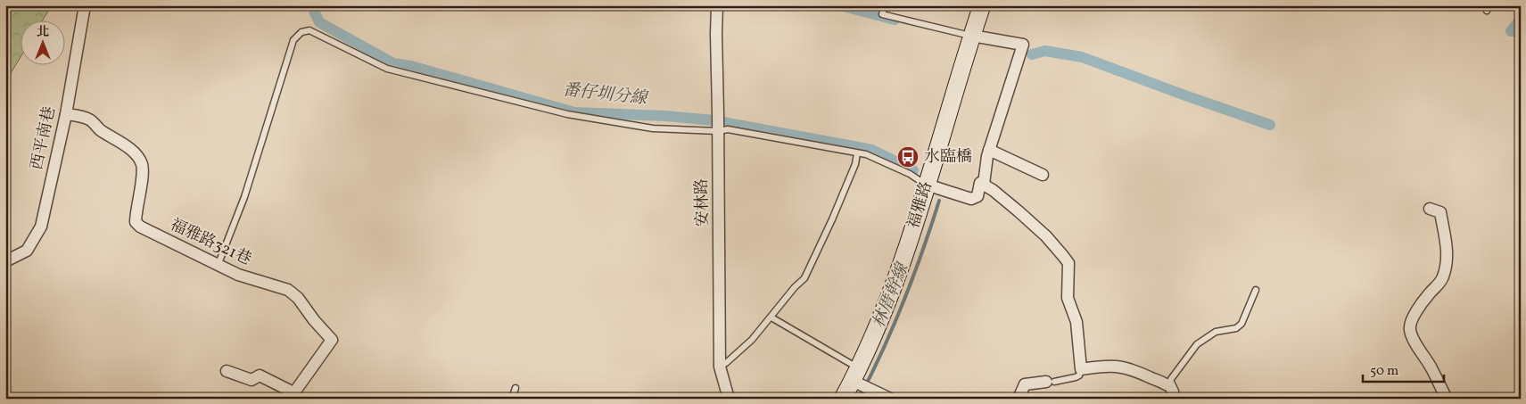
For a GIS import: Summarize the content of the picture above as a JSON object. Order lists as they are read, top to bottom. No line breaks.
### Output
{"streets":{"main road":["福雅路"],"street":["西平南巷","安林路","福雅路321巷"]},"crossings":[["西平南巷","福雅路321巷"]],"water":["番仔圳分線","林厝幹線"],"places":{"bus stop":["水臨橋"]},"scale_bar":"50 m","north":"top"}
